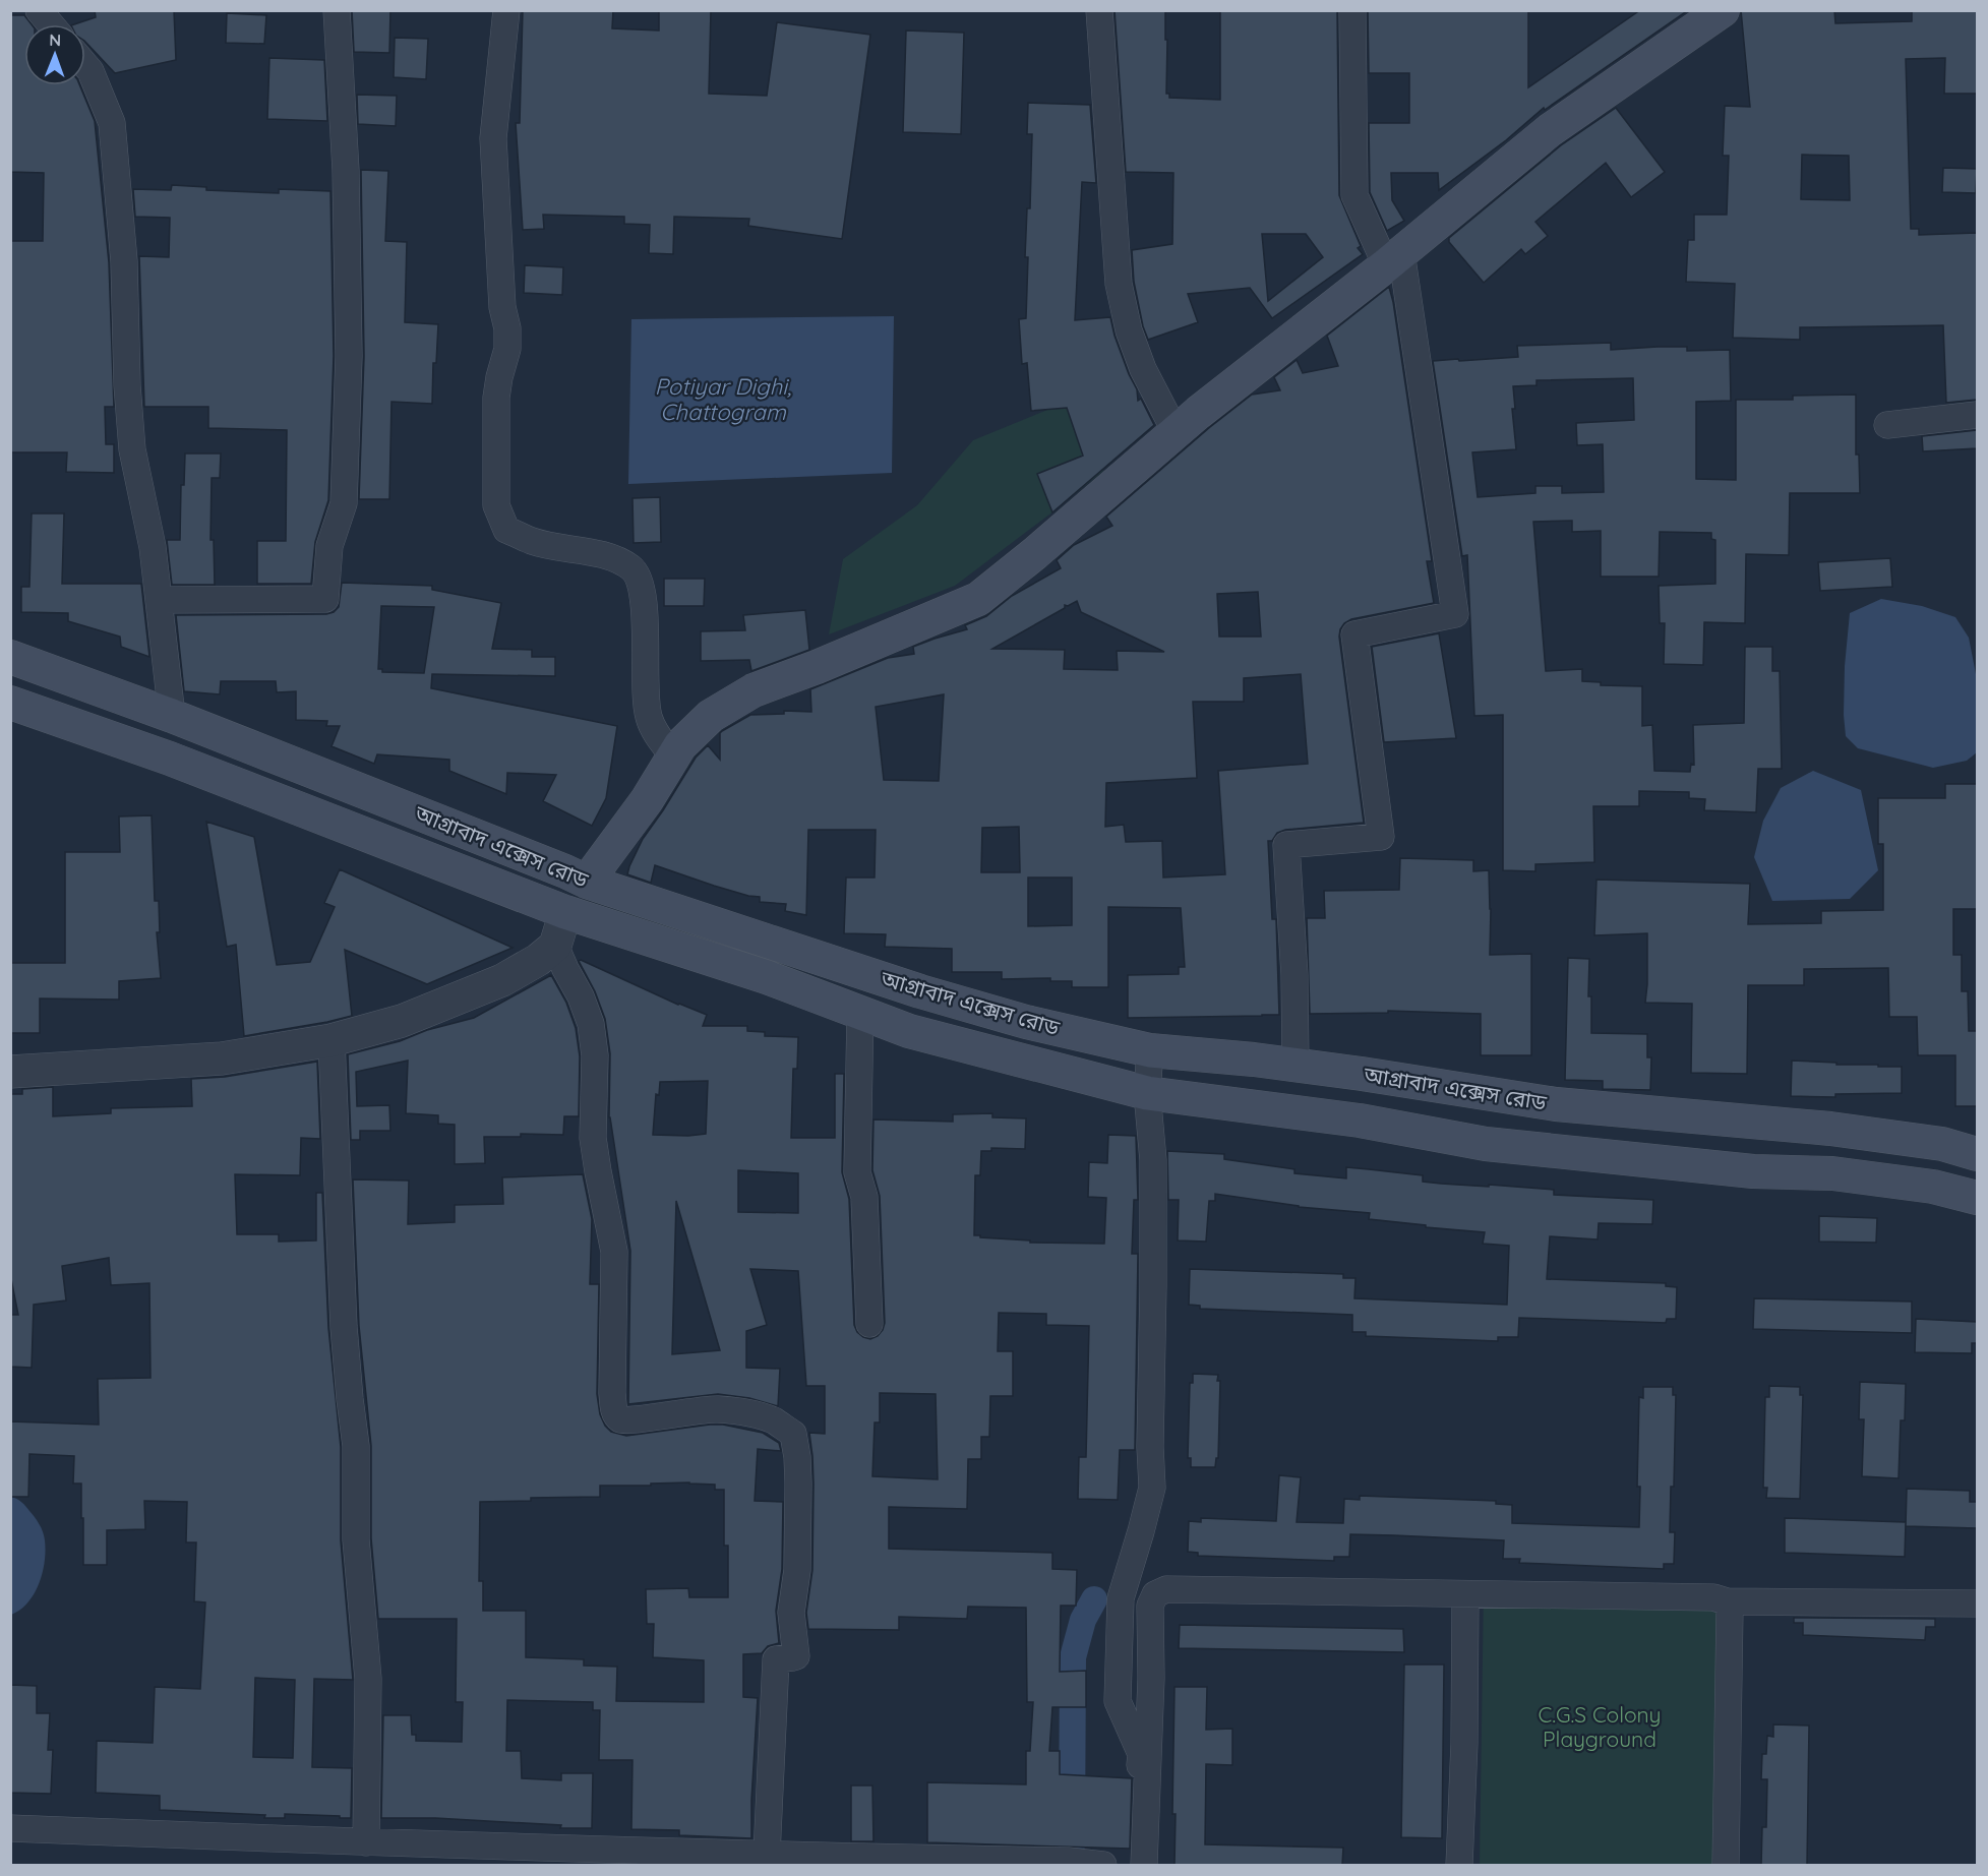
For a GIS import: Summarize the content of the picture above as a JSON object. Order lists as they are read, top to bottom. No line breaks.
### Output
{"streets":{"main road":["আগ্রাবাদ এক্সেস রোড"]},"water":["Potiyar Dighi, Chattogram"],"parks":["C.G.S Colony Playground"],"north":"top"}
